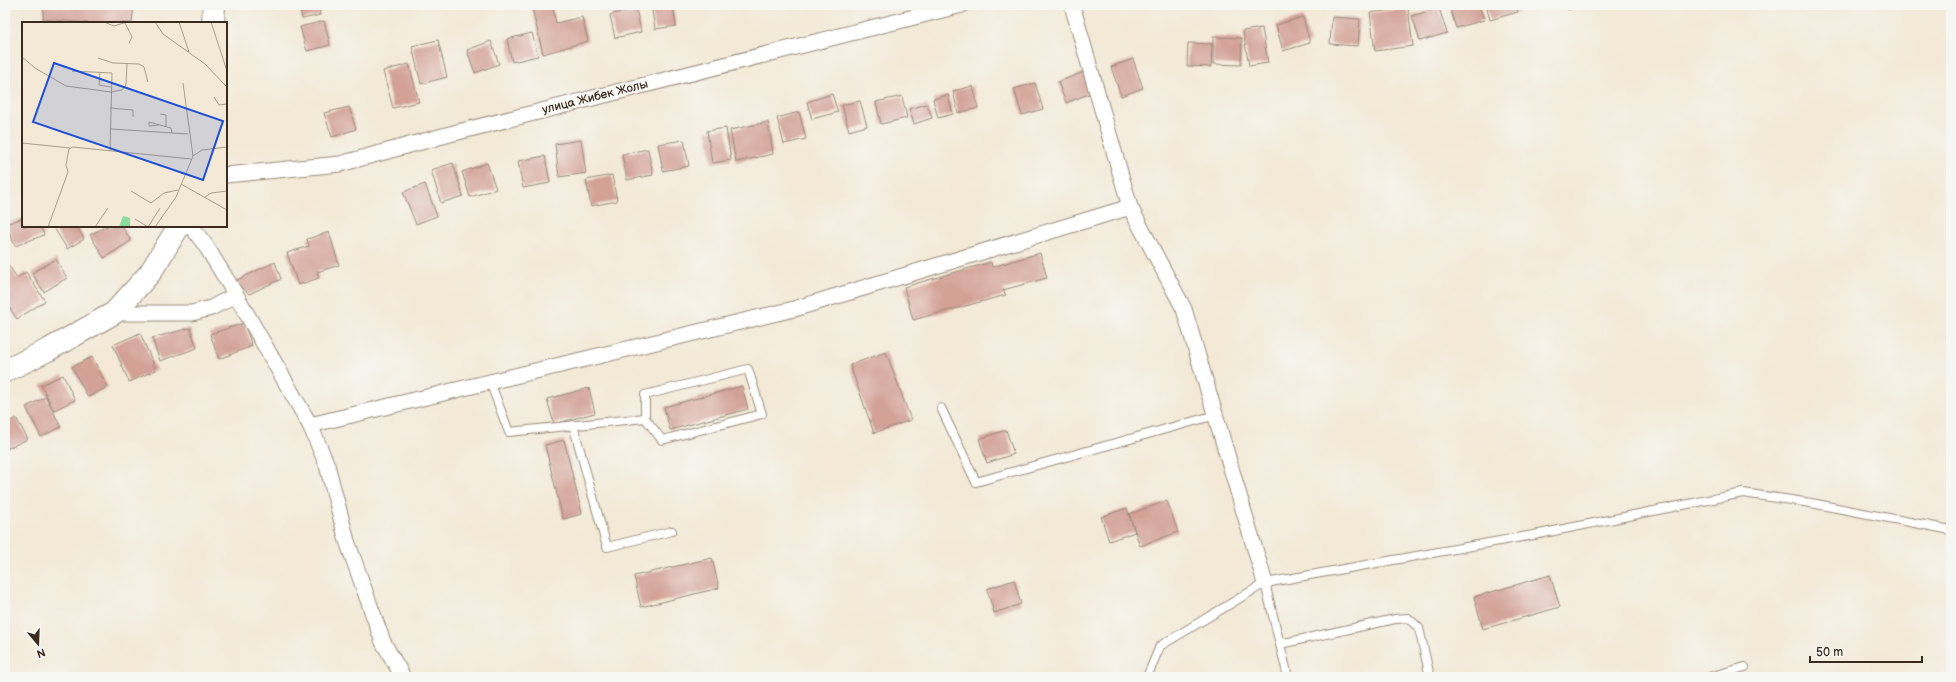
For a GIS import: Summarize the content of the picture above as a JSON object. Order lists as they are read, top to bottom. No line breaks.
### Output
{"streets":{"street":["улица Жибек Жолы"]},"scale_bar":"50 m","north":"bottom"}
